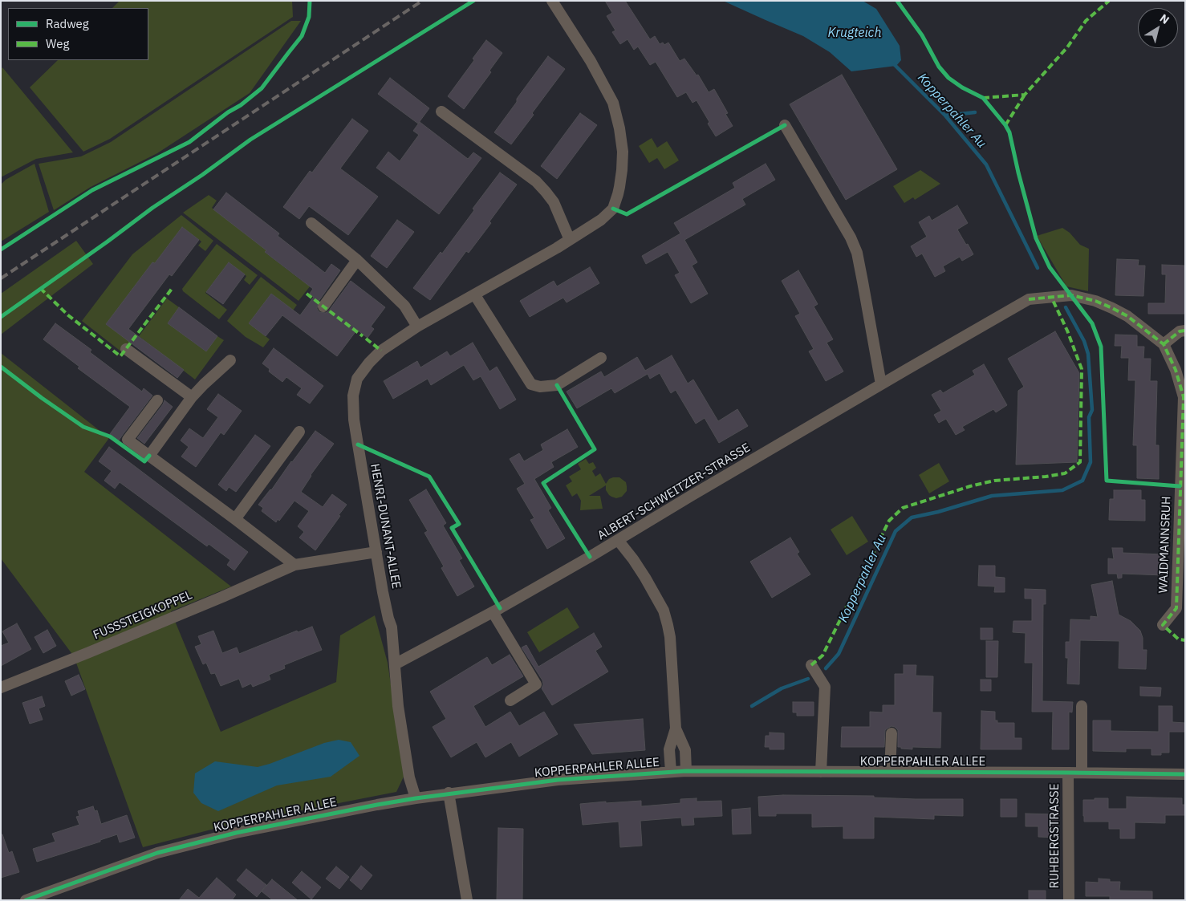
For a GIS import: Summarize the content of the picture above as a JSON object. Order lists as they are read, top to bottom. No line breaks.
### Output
{"streets":{"street":["ALBERT-SCHWEITZER-STRASSE","HENRI-DUNANT-ALLEE","WAIDMANNSRUH","FUSSSTEIGKOPPEL","KOPPERPAHLER ALLEE","RUHBERGSTRASSE"]},"crossings":[["ALBERT-SCHWEITZER-STRASSE","HENRI-DUNANT-ALLEE"],["ALBERT-SCHWEITZER-STRASSE","WAIDMANNSRUH"],["HENRI-DUNANT-ALLEE","FUSSSTEIGKOPPEL"],["HENRI-DUNANT-ALLEE","KOPPERPAHLER ALLEE"],["KOPPERPAHLER ALLEE","RUHBERGSTRASSE"]],"water":["Krugteich","Kopperpahler Au"],"legend":["Radweg","Weg"],"north":"top right"}
